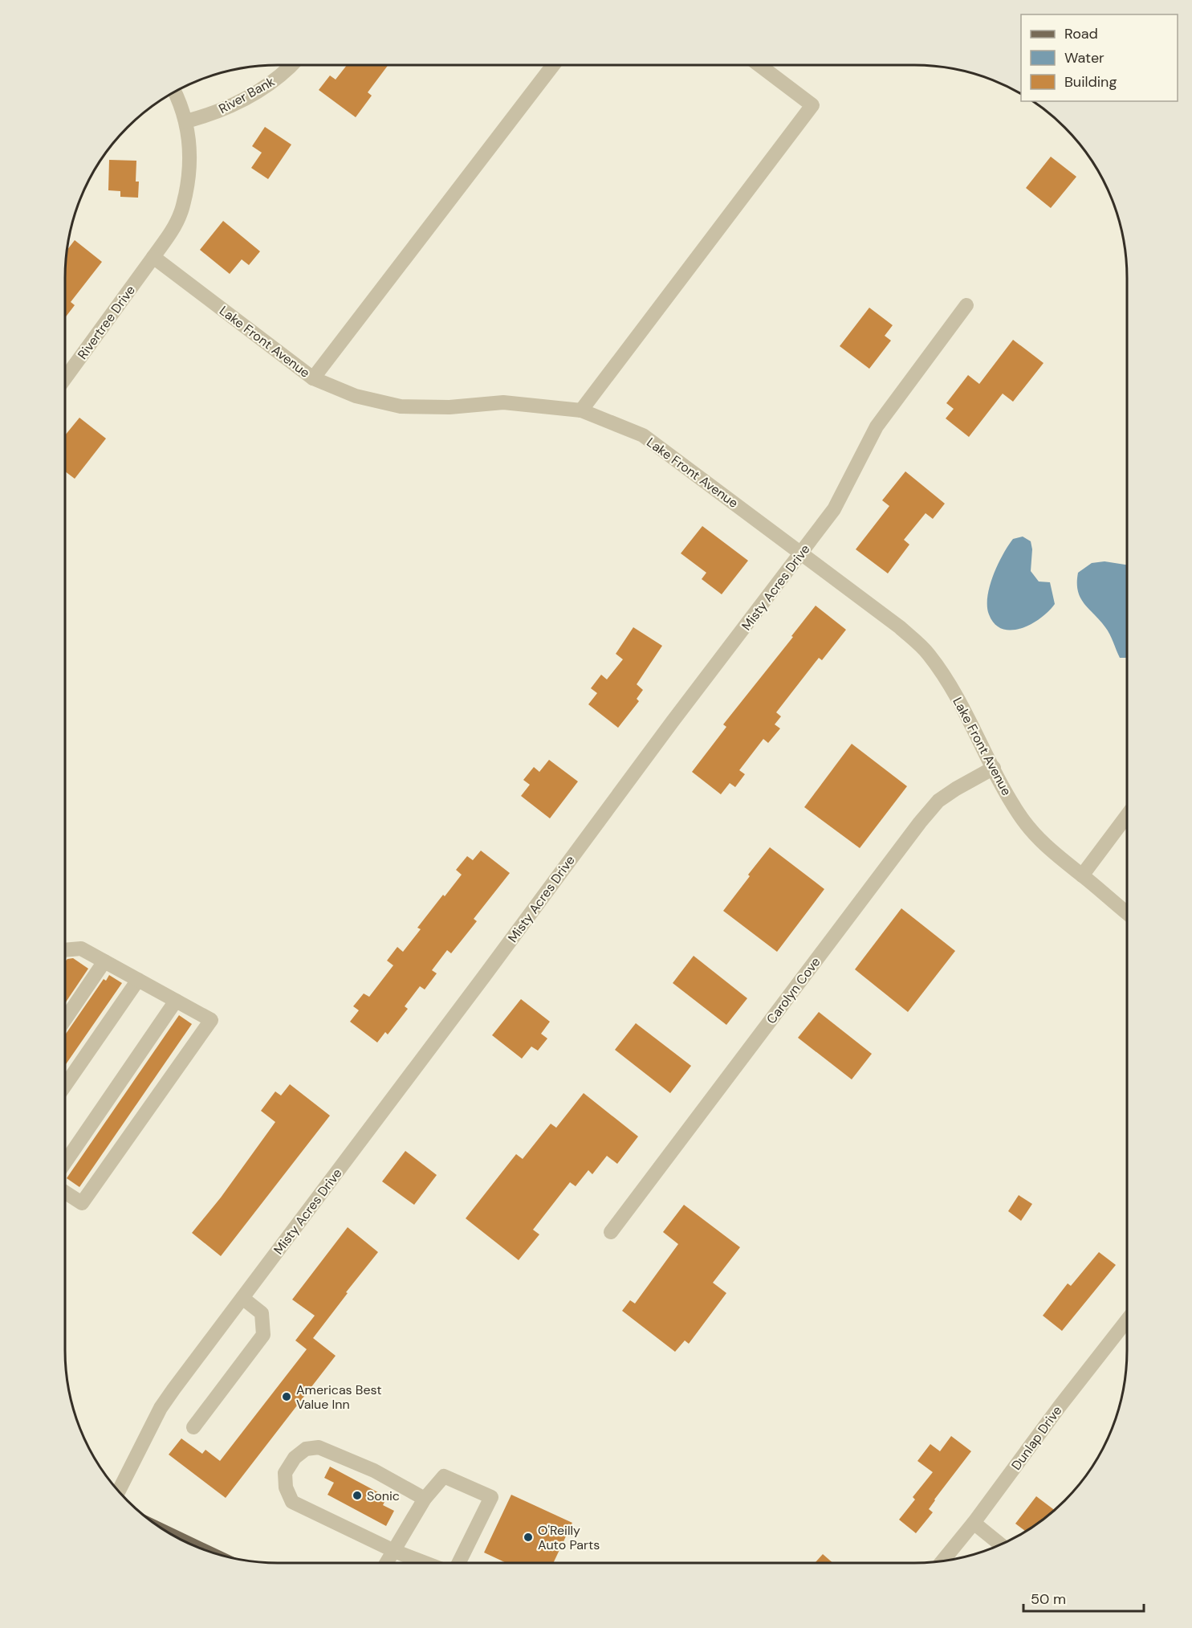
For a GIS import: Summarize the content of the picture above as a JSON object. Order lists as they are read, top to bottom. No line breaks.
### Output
{"streets":{"street":["River Bank","Rivertree Drive","Lake Front Avenue","Misty Acres Drive","Carolyn Cove","Dunlap Drive"]},"crossings":[["Rivertree Drive","Lake Front Avenue"],["Lake Front Avenue","Misty Acres Drive"],["Lake Front Avenue","Carolyn Cove"]],"places":["Americas Best Value Inn","Sonic","O'Reilly Auto Parts"],"legend":["Road","Water","Building"],"scale_bar":"50 m"}
